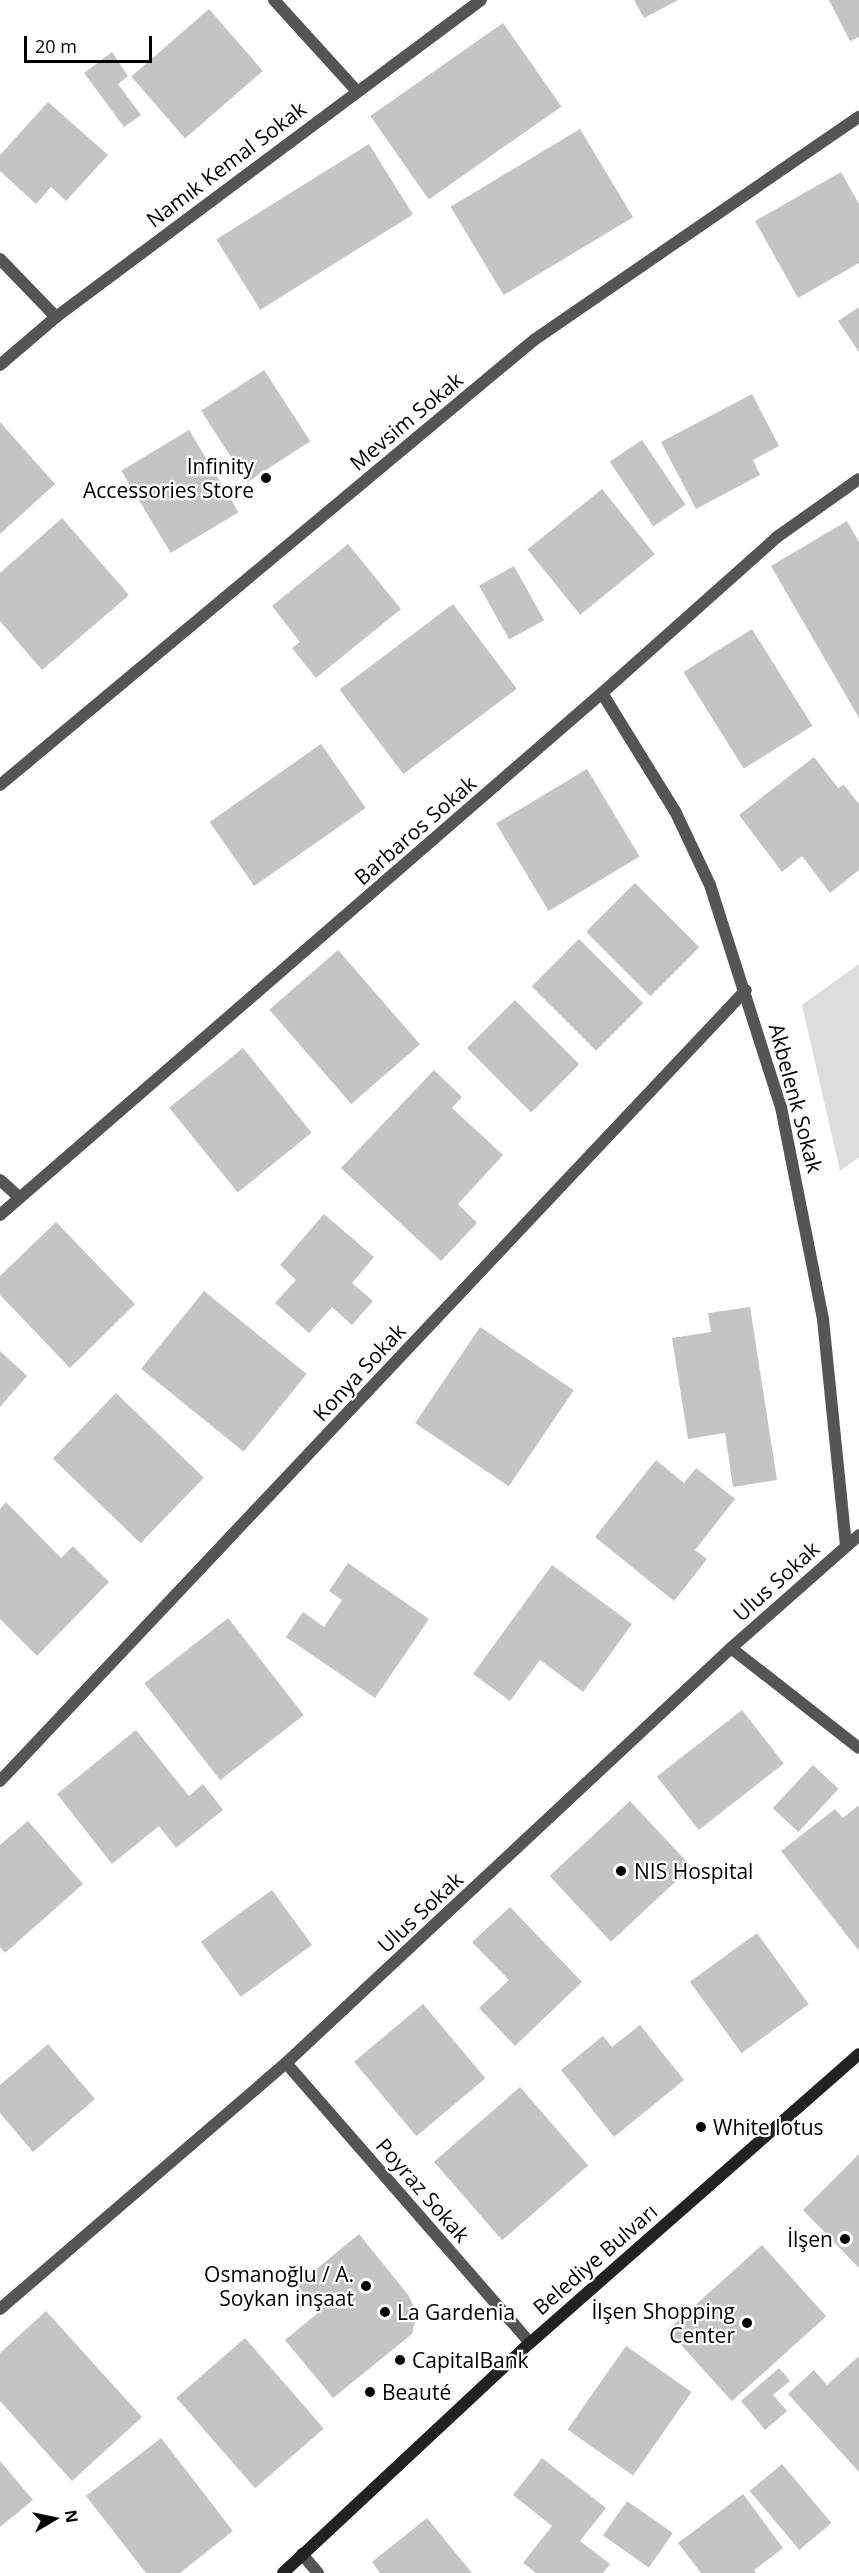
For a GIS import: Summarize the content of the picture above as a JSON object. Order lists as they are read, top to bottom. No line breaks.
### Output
{"streets":{"main road":["Belediye Bulvarı"],"street":["Namık Kemal Sokak","Mevsim Sokak","Barbaros Sokak","Akbelenk Sokak","Konya Sokak","Ulus Sokak","Poyraz Sokak"]},"crossings":[["Barbaros Sokak","Akbelenk Sokak"],["Akbelenk Sokak","Konya Sokak"],["Akbelenk Sokak","Ulus Sokak"],["Ulus Sokak","Poyraz Sokak"],["Poyraz Sokak","Belediye Bulvarı"]],"places":["Infinity Accessories Store","NIS Hospital","White lotus","İlşen","Osmanoğlu / A. Soykan inşaat","La Gardenia","İlşen Shopping Center","CapitalBank","Beauté"],"scale_bar":"20 m","north":"right"}
